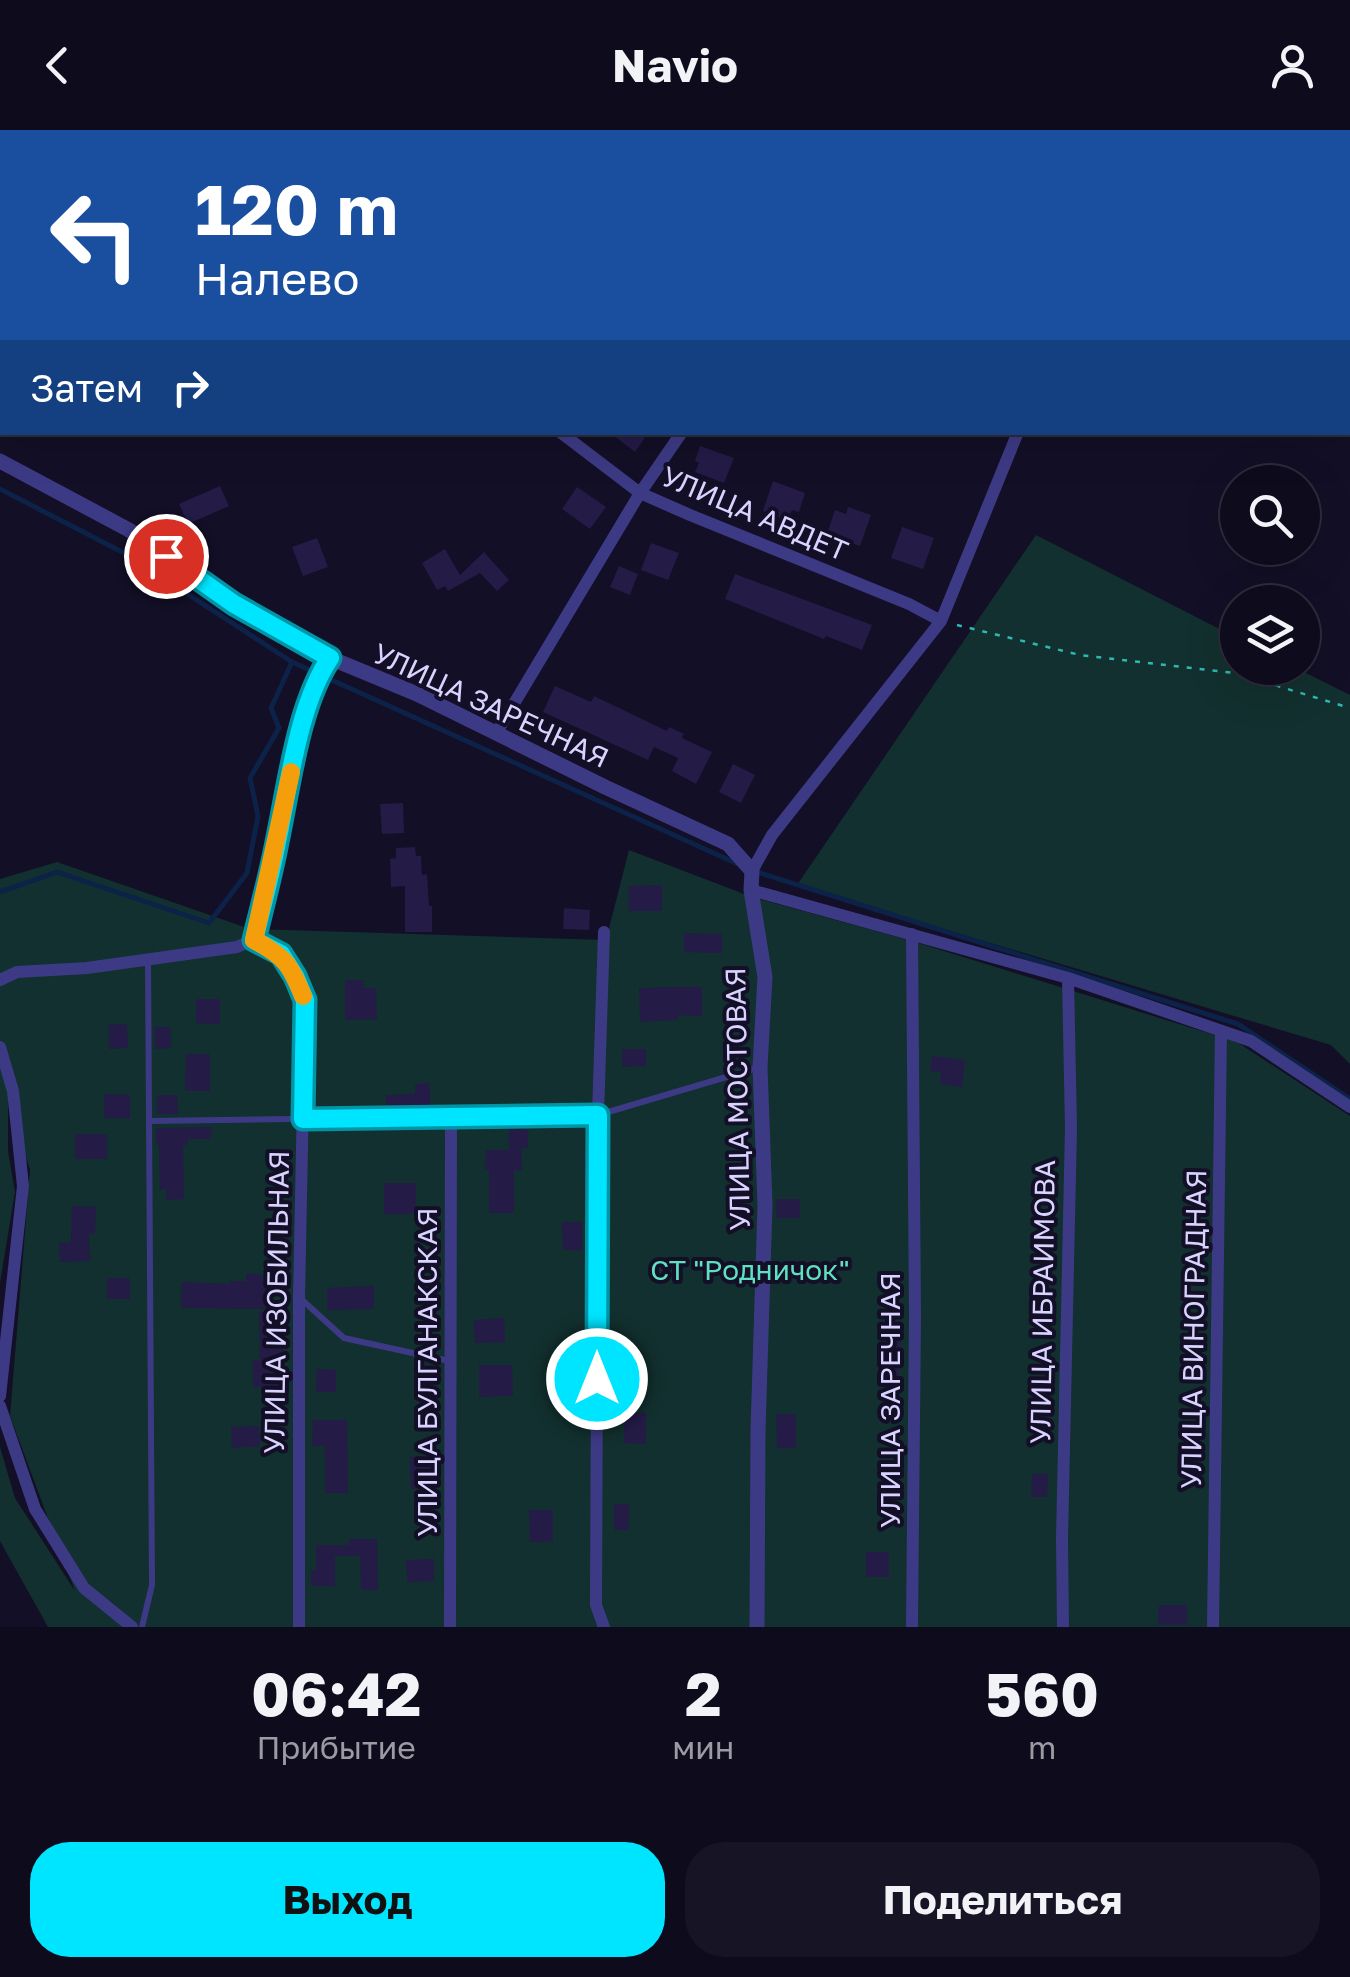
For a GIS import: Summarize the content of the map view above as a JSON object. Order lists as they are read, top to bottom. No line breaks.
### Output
{"streets":{"street":["УЛИЦА АВДЕТ","УЛИЦА ЗАРЕЧНАЯ","УЛИЦА МОСТОВАЯ","УЛИЦА ИЗОБИЛЬНАЯ","УЛИЦА ИБРАИМОВА","УЛИЦА ВИНОГРАДНАЯ","УЛИЦА БУЛГАНАКСКАЯ"]},"crossings":[["УЛИЦА ЗАРЕЧНАЯ","УЛИЦА МОСТОВАЯ"]],"parks":["СТ \"Родничок\""],"page":{"header":"Navio","turn":["120 m","Налево"],"then":"Затем","eta":["06:42","Прибытие","2","мин","560","m"],"buttons":["Выход","Поделиться"]}}
